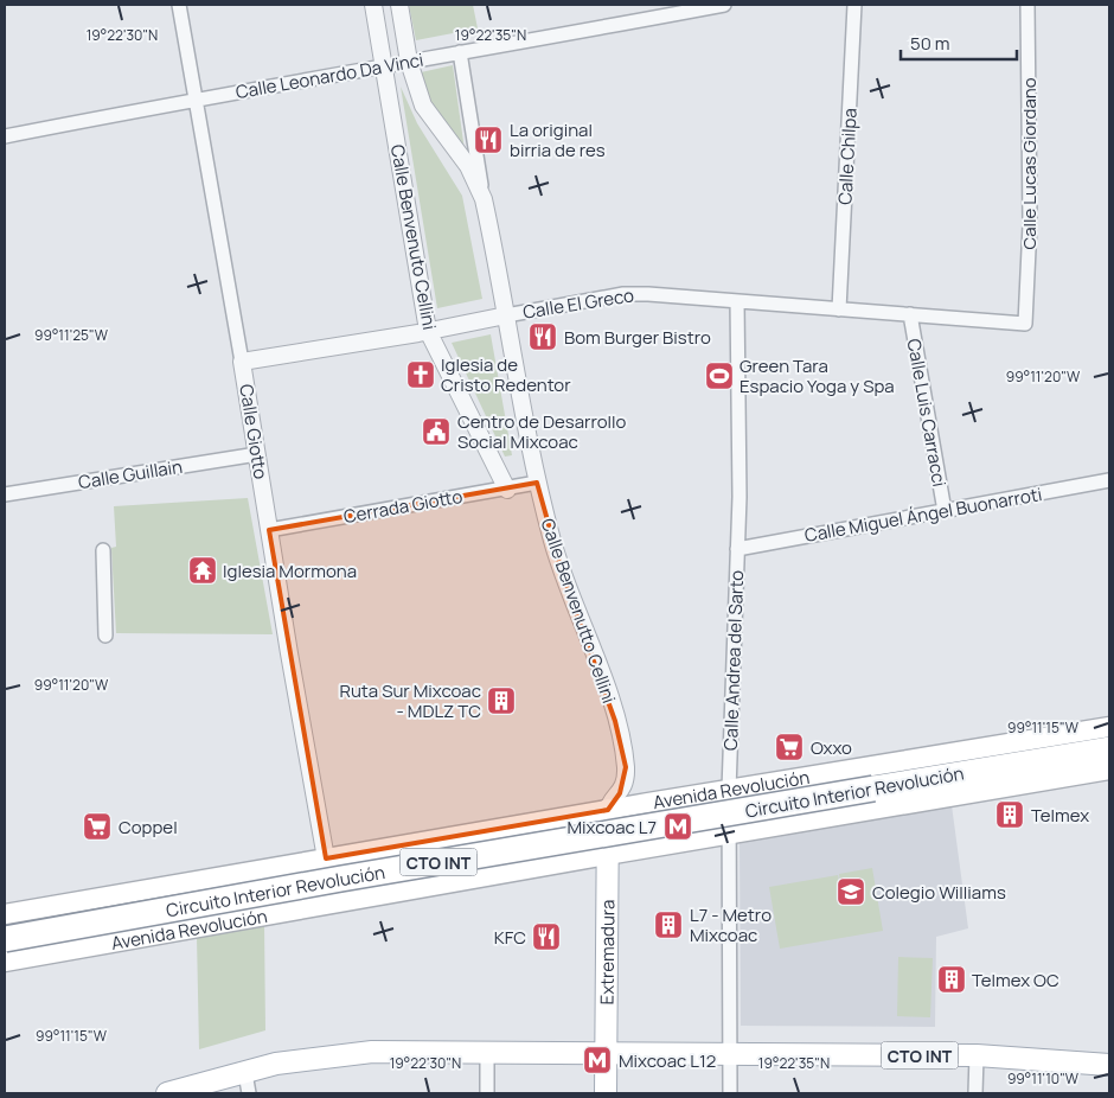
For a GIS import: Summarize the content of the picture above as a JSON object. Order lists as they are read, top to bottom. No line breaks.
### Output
{"streets":{"highway":["Circuito Interior Revolución","CTO INT"],"main road":["Avenida Revolución","Extremadura"],"street":["Calle Leonardo Da Vinci","Calle Chilpa","Calle Lucas Giordano","Calle Benvenuto Cellini","Calle El Greco","Calle Luis Carracci","Calle Giotto","Calle Guillain","Cerrada Giotto","Calle Miguel Ángel Buonarroti","Calle Benvenutto Cellini","Calle Andrea del Sarto"]},"crossings":[["Calle Leonardo Da Vinci","Calle Benvenuto Cellini"],["Calle Leonardo Da Vinci","Calle Giotto"],["Calle Leonardo Da Vinci","Calle Benvenutto Cellini"],["Calle Chilpa","Calle El Greco"],["Calle Lucas Giordano","Calle El Greco"],["Calle Benvenuto Cellini","Calle El Greco"],["Calle Benvenuto Cellini","Cerrada Giotto"],["Calle El Greco","Calle Luis Carracci"],["Calle El Greco","Calle Giotto"],["Calle El Greco","Calle Benvenutto Cellini"],["Calle El Greco","Calle Andrea del Sarto"],["Calle Luis Carracci","Calle Miguel Ángel Buonarroti"],["Calle Giotto","Calle Guillain"],["Calle Giotto","Cerrada Giotto"],["Calle Giotto","Avenida Revolución"],["Cerrada Giotto","Calle Benvenutto Cellini"],["Calle Miguel Ángel Buonarroti","Calle Andrea del Sarto"],["Calle Benvenutto Cellini","Avenida Revolución"],["Calle Benvenutto Cellini","Extremadura"],["Calle Andrea del Sarto","Avenida Revolución"],["Calle Andrea del Sarto","CTO INT"],["Avenida Revolución","Extremadura"],["CTO INT","Extremadura"]],"places":{"restaurant":["La original birria de res","Bom Burger Bistro","KFC"],"church":["Iglesia de Cristo Redentor"],"sports":["Green Tara Espacio Yoga y Spa"],"public building":["Centro de Desarrollo Social Mixcoac"],"temple":["Iglesia Mormona"],"building":["Ruta Sur Mixcoac - MDLZ TC","Telmex","L7 - Metro Mixcoac","Telmex OC"],"supermarket":["Oxxo","Coppel"],"metro station":["Mixcoac L7","Mixcoac L12"],"school or university":["Colegio Williams"]},"scale_bar":"50 m","coordinates":["19°22'30\"N","19°22'35\"N","99°11'25\"W","99°11'20\"W","99°11'15\"W","99°11'10\"W"]}
